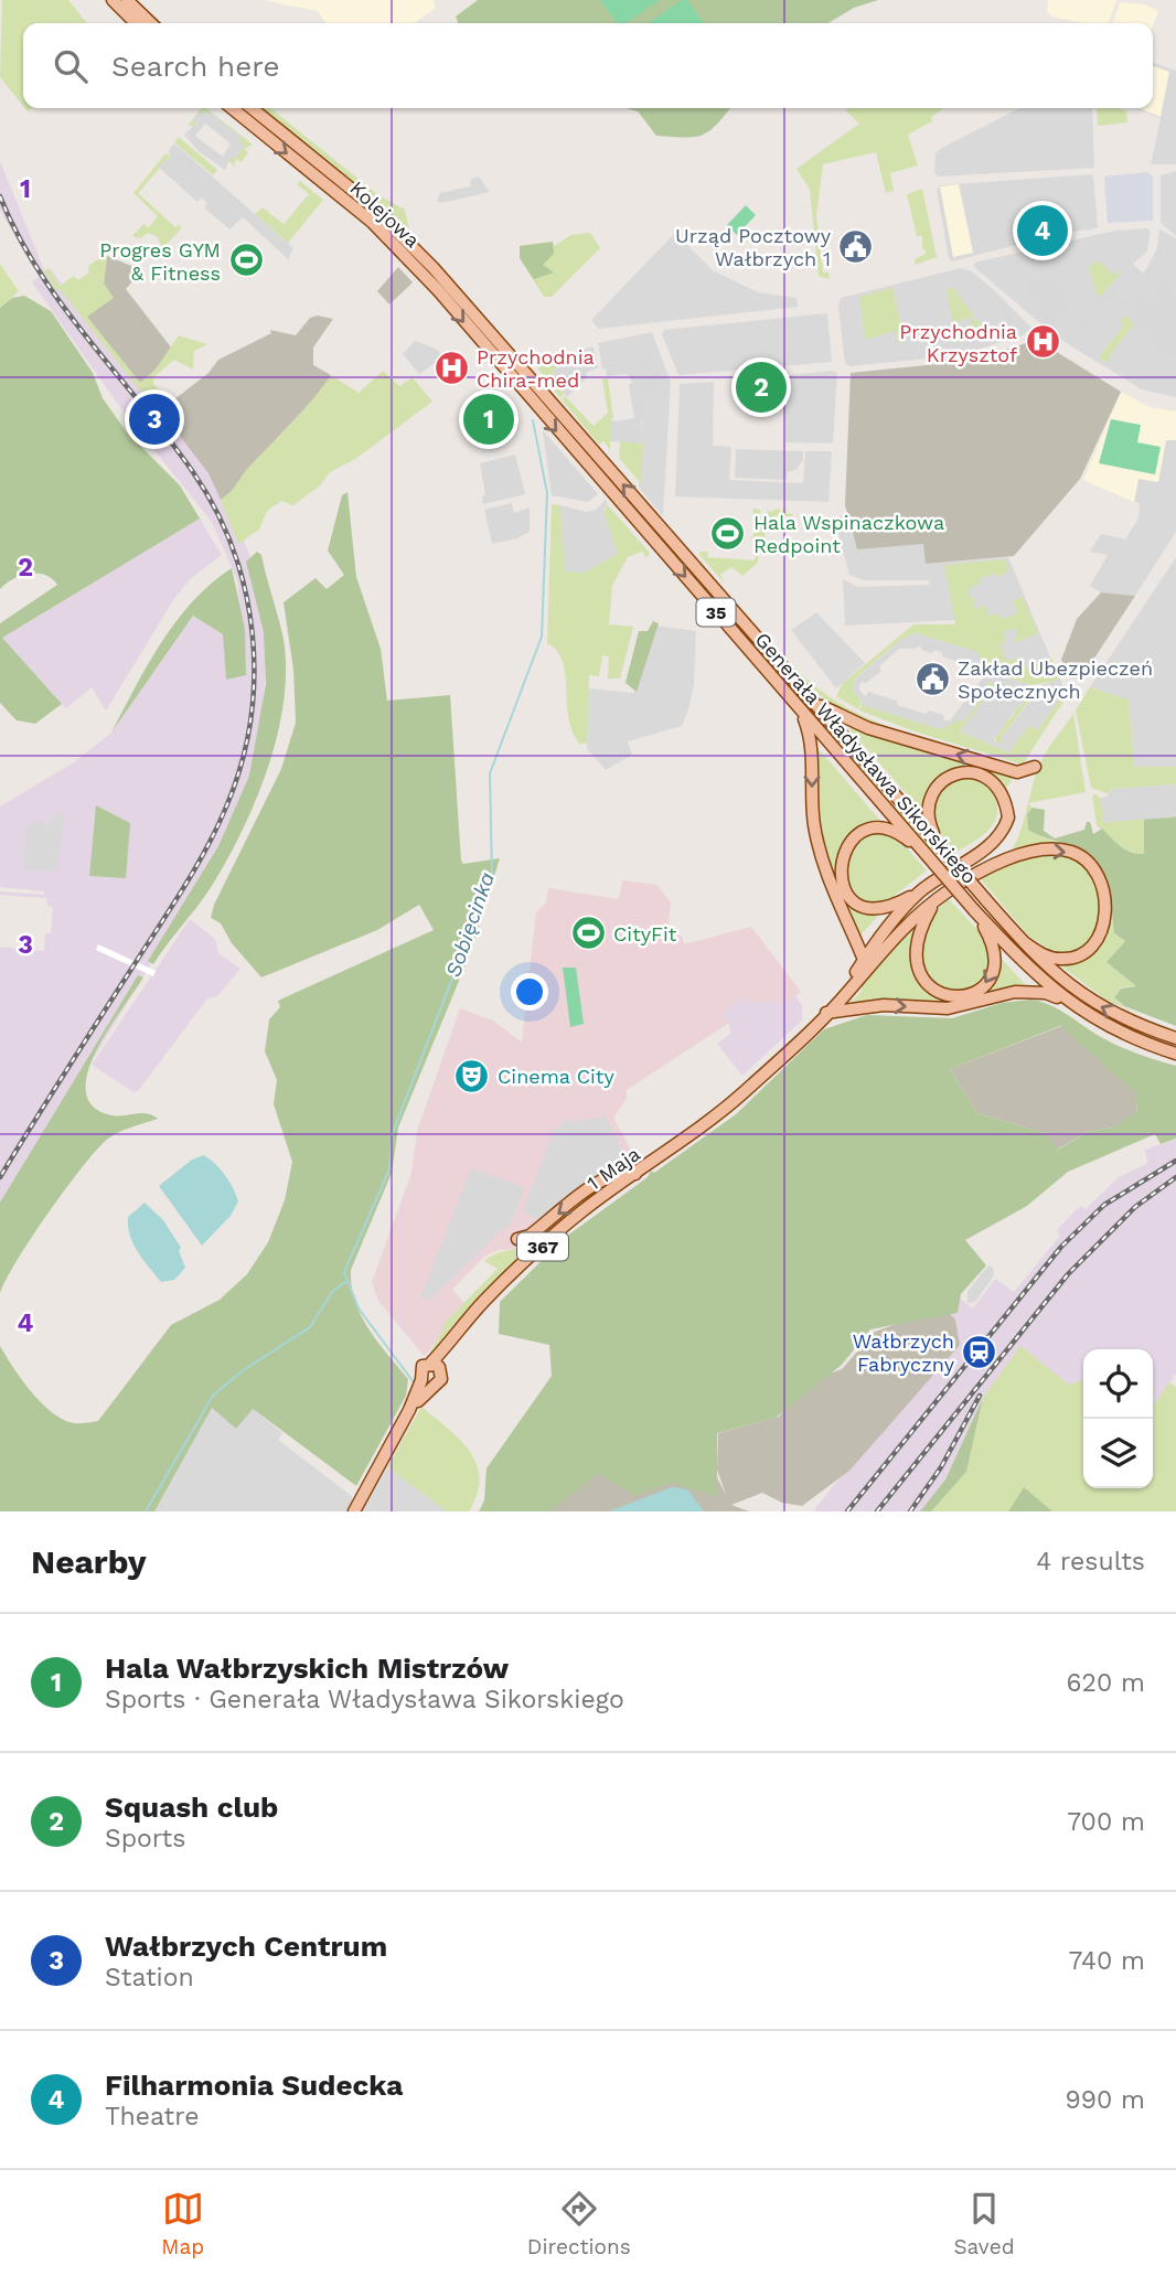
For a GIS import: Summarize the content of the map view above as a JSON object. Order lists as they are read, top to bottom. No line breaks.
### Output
{"streets":{"main road":["Kolejowa","35","Generała Władysława Sikorskiego","1 Maja","367"]},"crossings":[["Kolejowa","Generała Władysława Sikorskiego"],["Generała Władysława Sikorskiego","1 Maja"],["1 Maja","367"]],"water":["Sobięcinka"],"places":{"public building":["Urząd Pocztowy Wałbrzych 1","Zakład Ubezpieczeń Społecznych"],"sports":["Progres GYM & Fitness","Hala Wspinaczkowa Redpoint","CityFit"],"hospital":["Przychodnia Krzysztof","Przychodnia Chira-med"],"theatre":["Cinema City"],"station":["Wałbrzych Fabryczny"]},"page":{"search":"Search here","pins":["4","2","1","3"],"heading":["Nearby","4 results"],"list":[{"mark":"1","name":"Hala Wałbrzyskich Mistrzów","note":"Sports · Generała Władysława Sikorskiego","value":"620 m"},{"mark":"2","name":"Squash club","note":"Sports","value":"700 m"},{"mark":"3","name":"Wałbrzych Centrum","note":"Station","value":"740 m"},{"mark":"4","name":"Filharmonia Sudecka","note":"Theatre","value":"990 m"}],"nav":["Map","Directions","Saved"]},"grid":{"rows":["1","2","3","4"]}}
